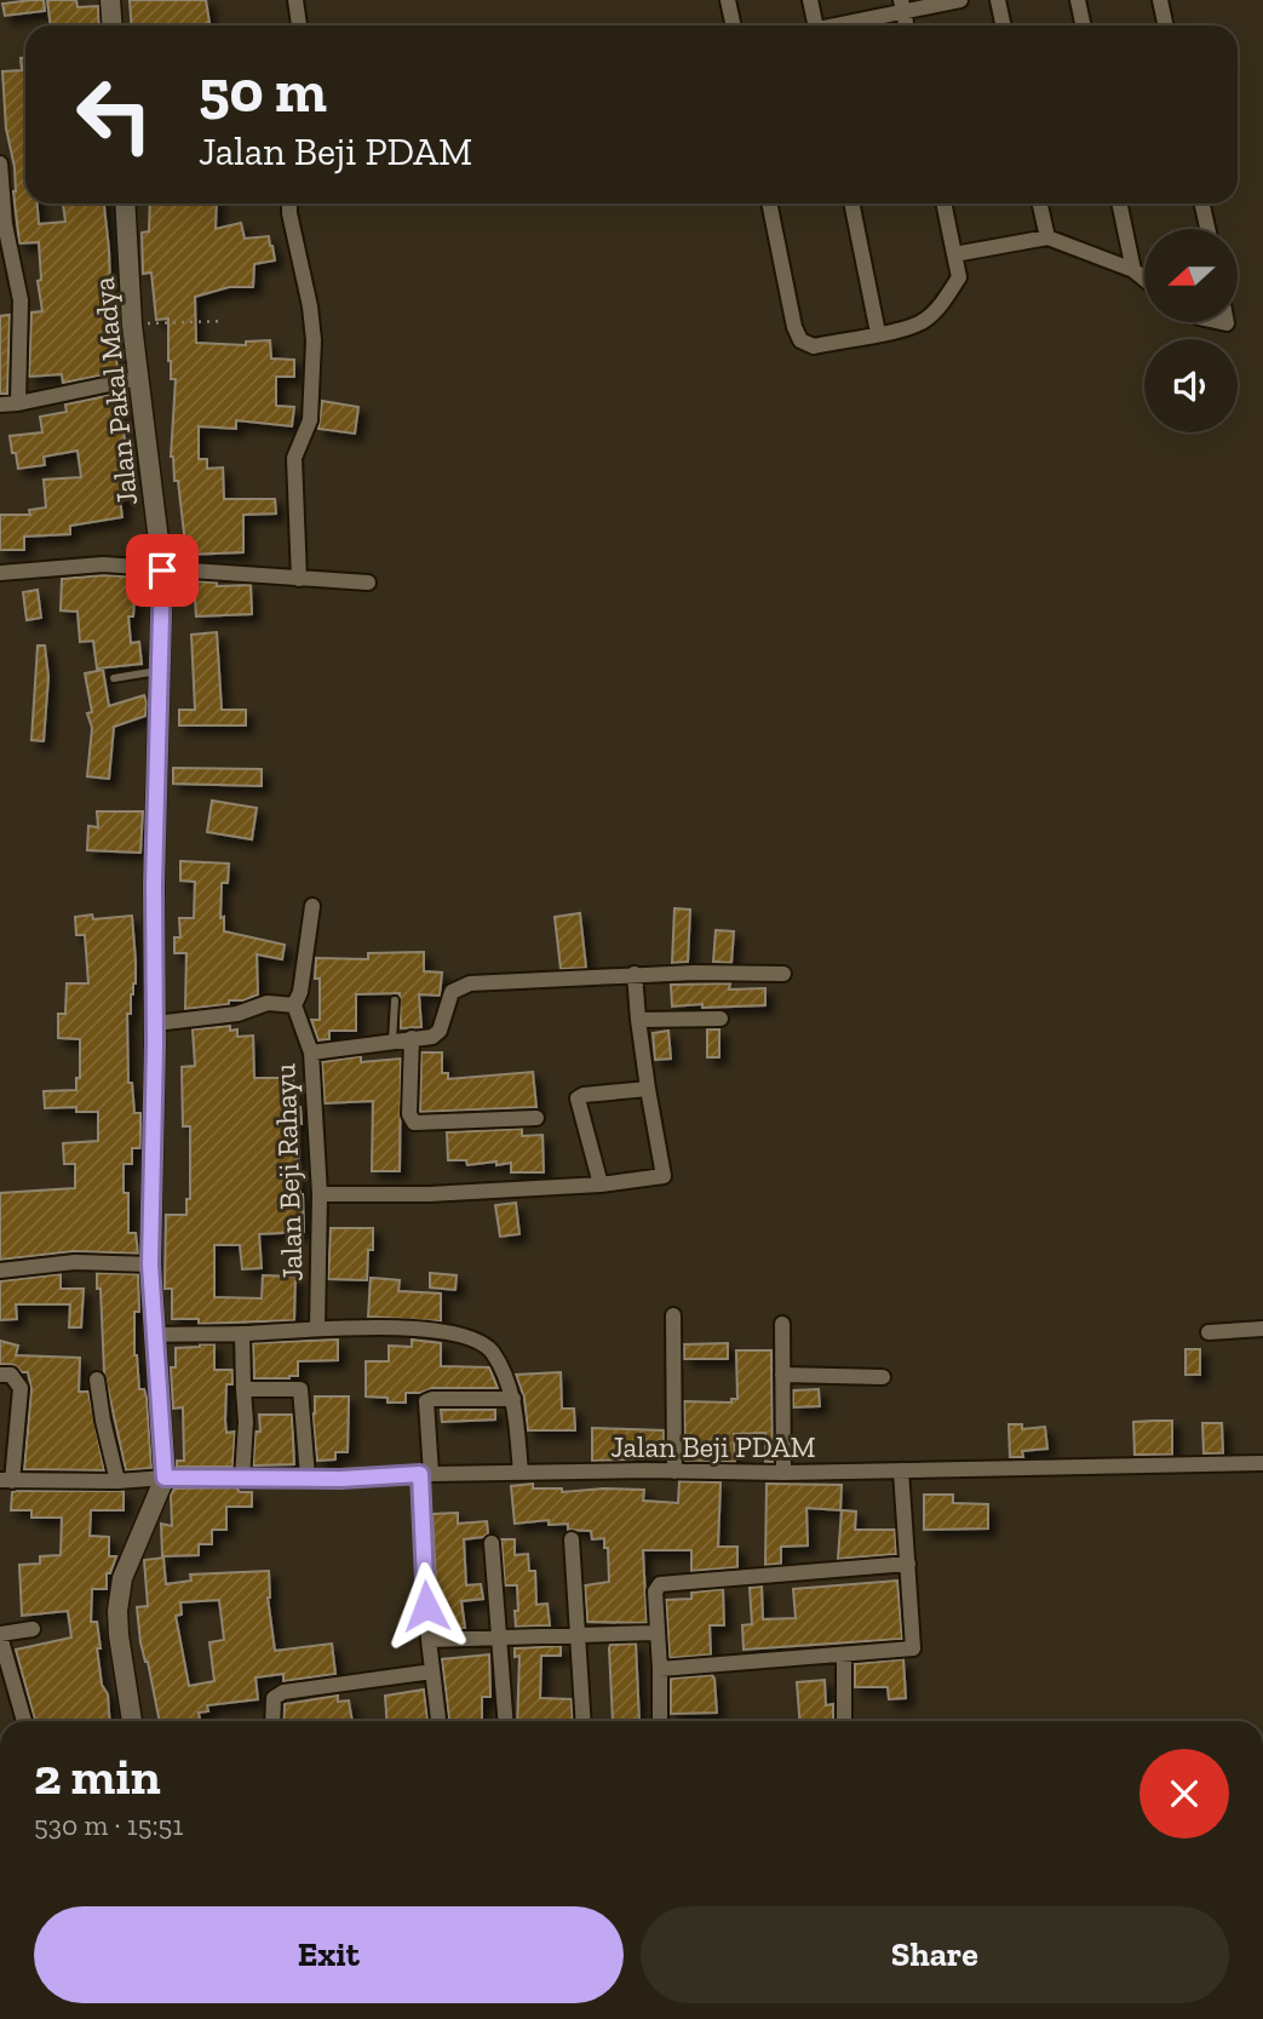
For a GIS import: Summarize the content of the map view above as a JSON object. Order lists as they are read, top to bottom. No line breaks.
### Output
{"streets":{"street":["Jalan Pakal Madya","Jalan Beji Rahayu","Jalan Beji PDAM"]},"crossings":[["Jalan Pakal Madya","Jalan Beji PDAM"]],"north":"left","page":{"turn":["50 m","Jalan Beji PDAM"],"heading":["2 min","530 m · 15:51"],"buttons":["Exit","Share"]}}
